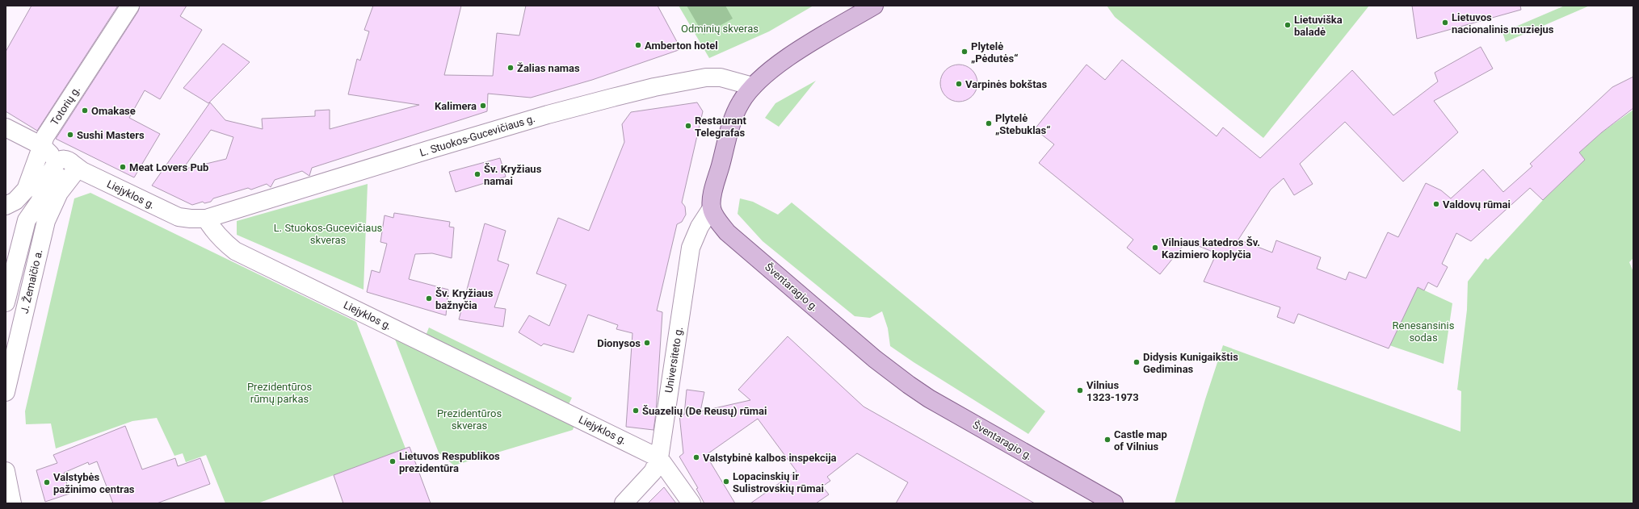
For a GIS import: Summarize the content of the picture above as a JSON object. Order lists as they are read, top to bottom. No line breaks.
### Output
{"streets":{"main road":["Šventaragio g."],"street":["Totorių g.","L. Stuokos-Gucevičiaus g.","Liejyklos g.","J. Žemaičio a.","Universiteto g."]},"crossings":[["Totorių g.","Liejyklos g."],["L. Stuokos-Gucevičiaus g.","Liejyklos g."],["Liejyklos g.","J. Žemaičio a."],["Liejyklos g.","Universiteto g."],["Šventaragio g.","Universiteto g."]],"parks":["Odminių skveras","L. Stuokos-Gucevičiaus skveras","Renesansinis sodas","Prezidentūros rūmų parkas","Prezidentūros skveras"],"places":["Lietuvos nacionalinis muziejus","Lietuviška baladė","Amberton hotel","Plytelė „Pėdutės“","Žalias namas","Varpinės bokštas","Kalimera","Omakase","Plytelė „Stebuklas“","Restaurant Telegrafas","Sushi Masters","Meat Lovers Pub","Šv. Kryžiaus namai","Valdovų rūmai","Vilniaus katedros Šv. Kazimiero koplyčia","Šv. Kryžiaus bažnyčia","Dionysos","Didysis Kunigaikštis Gediminas","Vilnius 1323-1973","Šuazelių (De Reusų) rūmai","Castle map of Vilnius","Valstybinė kalbos inspekcija","Lietuvos Respublikos prezidentūra","Lopacinskių ir Sulistrovskių rūmai","Valstybės pažinimo centras"]}
